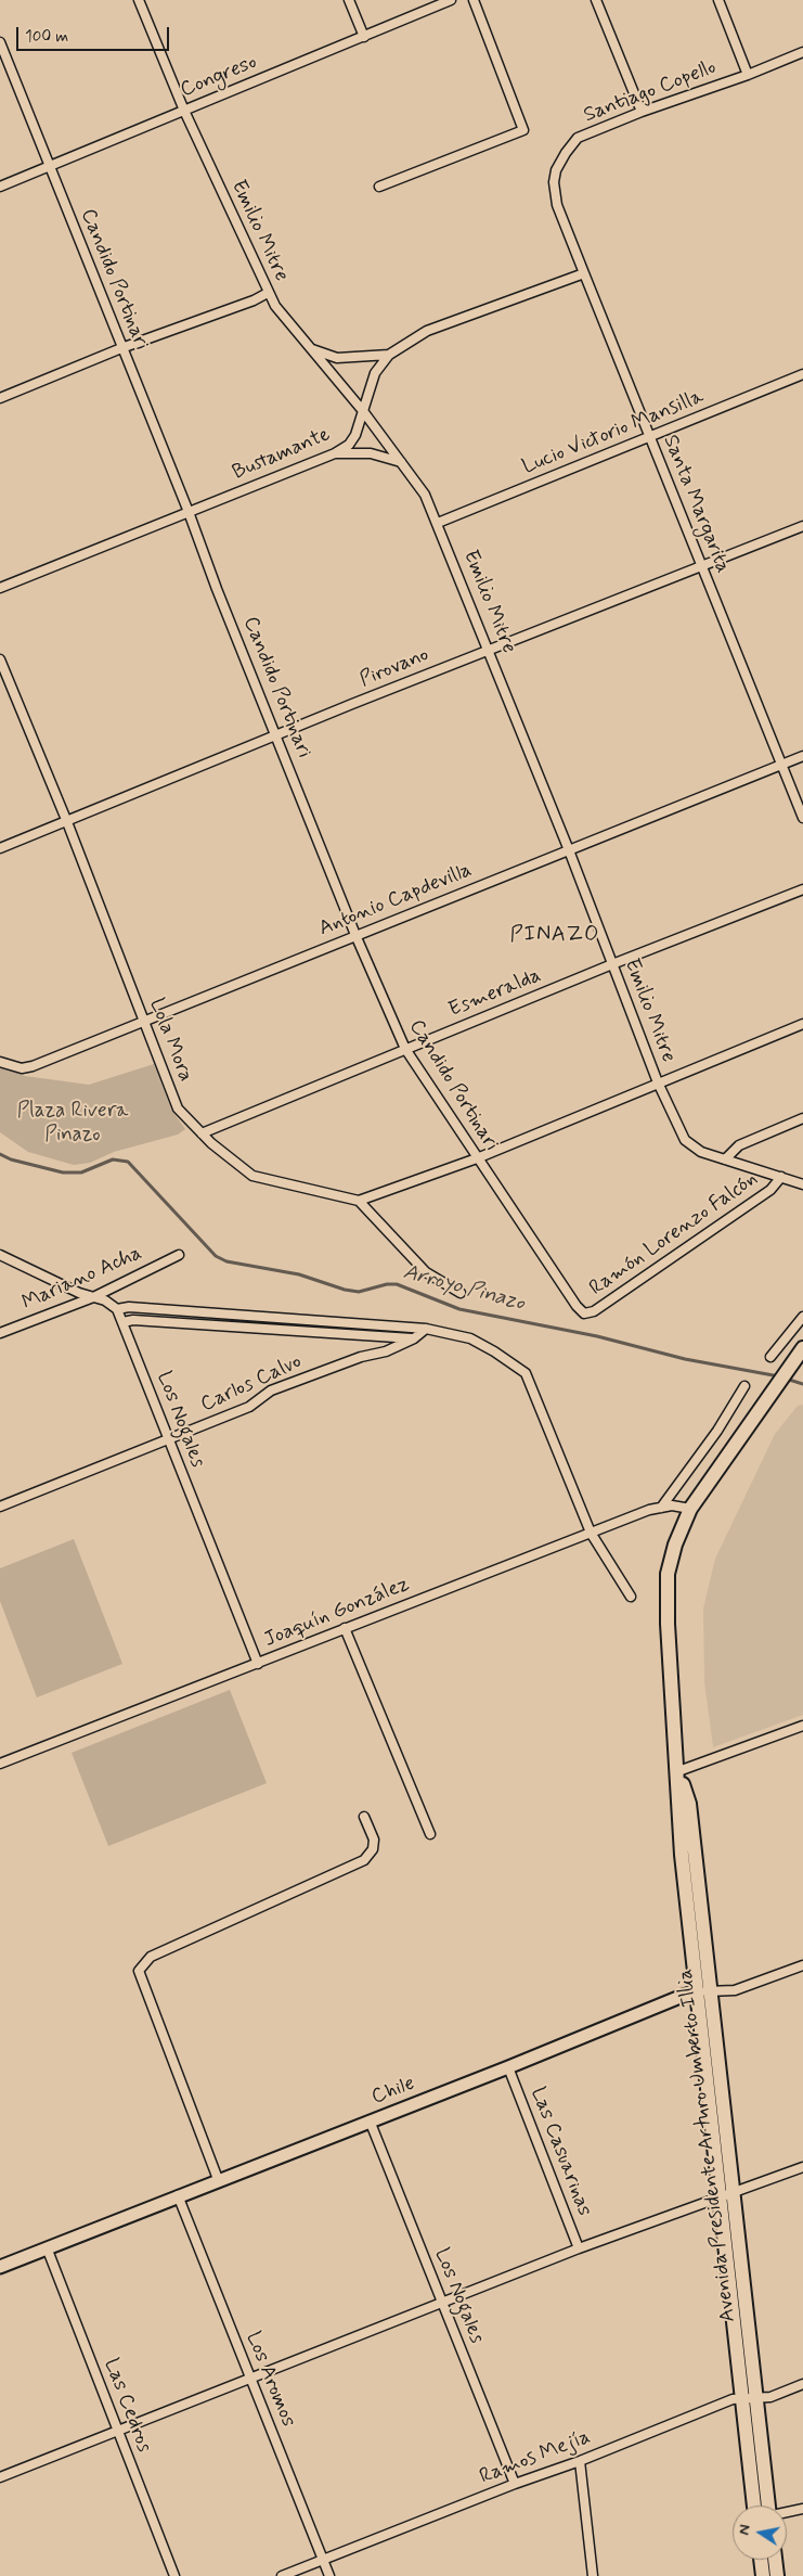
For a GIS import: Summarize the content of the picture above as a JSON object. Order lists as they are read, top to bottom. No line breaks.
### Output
{"streets":{"main road":["Avenida Presidente Arturo Umberto Illia"],"street":["Congreso","Santiago Copello","Emilio Mitre","Candido Portinari","Lucio Victorio Mansilla","Bustamante","Santa Margarita","Pirovano","Antonio Capdevilla","Esmeralda","Lola Mora","Ramón Lorenzo Falcón","Mariano Acha","Carlos Calvo","Los Nogales","Joaquín González","Chile","Las Casuarinas","Los Aromos","Las Cedros","Ramos Mejía"]},"crossings":[["Congreso","Emilio Mitre"],["Congreso","Candido Portinari"],["Santiago Copello","Santa Margarita"],["Emilio Mitre","Lucio Victorio Mansilla"],["Emilio Mitre","Bustamante"],["Emilio Mitre","Pirovano"],["Emilio Mitre","Antonio Capdevilla"],["Emilio Mitre","Esmeralda"],["Emilio Mitre","Ramón Lorenzo Falcón"],["Candido Portinari","Bustamante"],["Candido Portinari","Pirovano"],["Candido Portinari","Antonio Capdevilla"],["Candido Portinari","Esmeralda"],["Candido Portinari","Ramón Lorenzo Falcón"],["Lucio Victorio Mansilla","Santa Margarita"],["Bustamante","Santa Margarita"],["Santa Margarita","Pirovano"],["Santa Margarita","Antonio Capdevilla"],["Pirovano","Lola Mora"],["Antonio Capdevilla","Lola Mora"],["Esmeralda","Lola Mora"],["Carlos Calvo","Los Nogales"],["Los Nogales","Joaquín González"],["Los Nogales","Chile"],["Los Nogales","Ramos Mejía"],["Joaquín González","Avenida Presidente Arturo Umberto Illia"],["Chile","Avenida Presidente Arturo Umberto Illia"],["Chile","Las Casuarinas"],["Chile","Los Aromos"],["Chile","Las Cedros"],["Avenida Presidente Arturo Umberto Illia","Ramos Mejía"],["Los Aromos","Ramos Mejía"]],"districts":["PINAZO"],"water":["Arroyo Pinazo"],"parks":["Plaza Rivera Pinazo"],"scale_bar":"100 m","north":"left"}
